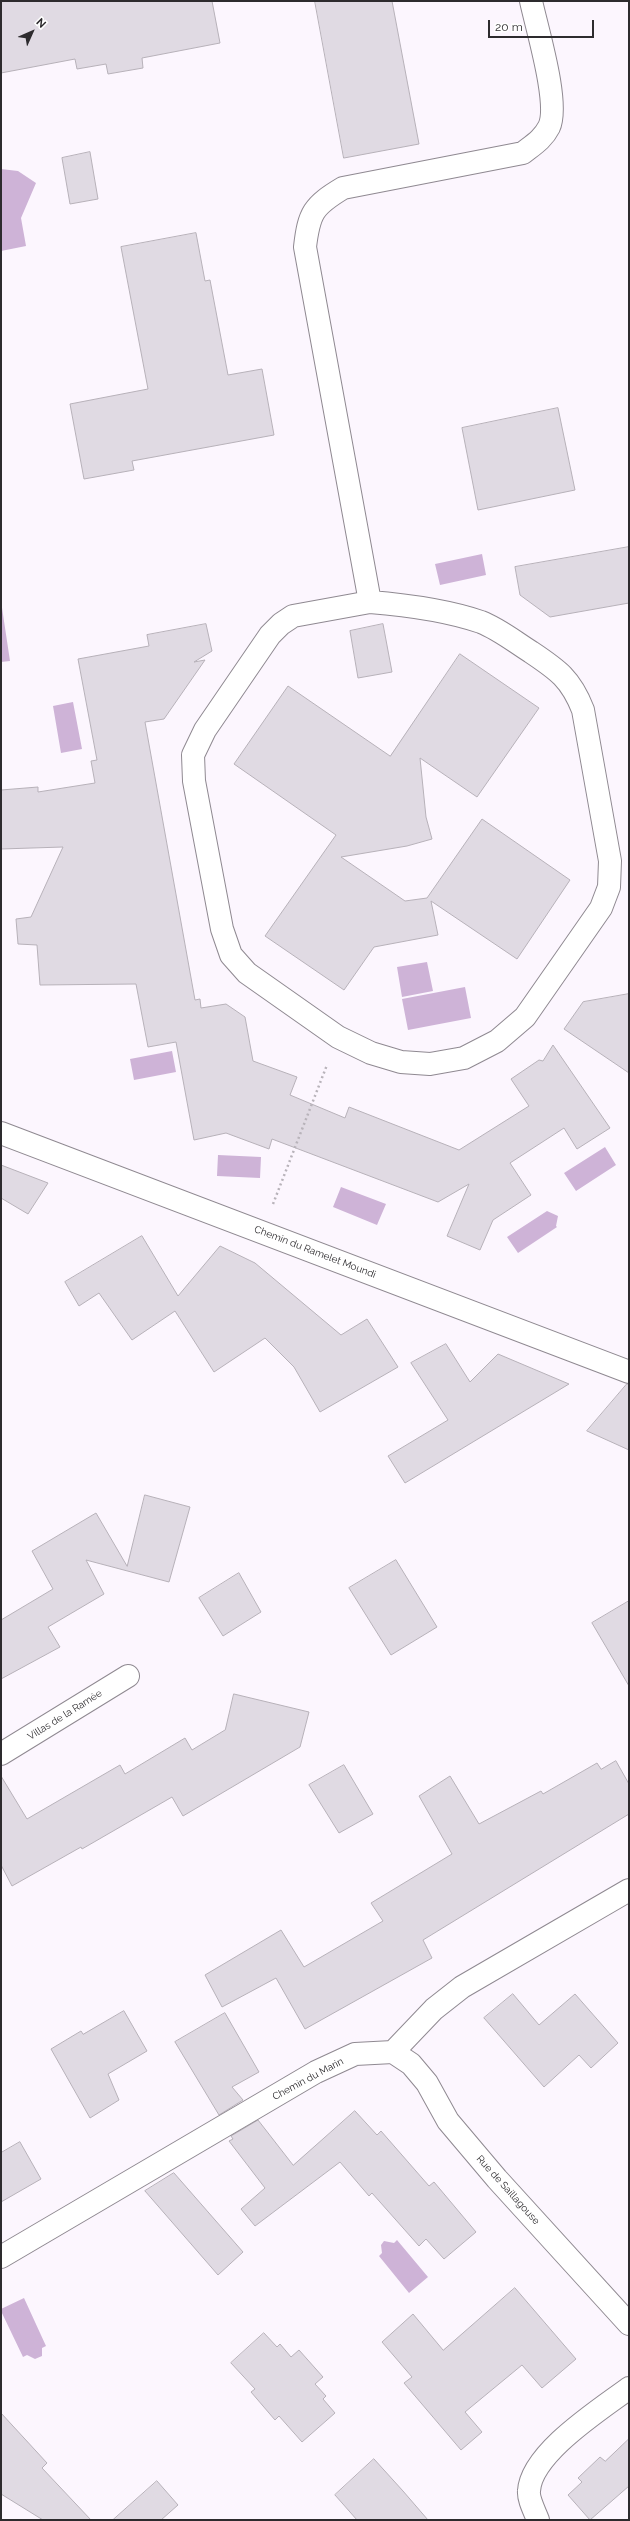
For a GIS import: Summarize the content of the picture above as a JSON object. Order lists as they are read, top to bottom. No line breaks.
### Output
{"streets":{"street":["Chemin du Ramelet Moundi","Villas de la Ramée","Chemin du Marin","Rue de Saillagouse"]},"crossings":[["Chemin du Marin","Rue de Saillagouse"]],"scale_bar":"20 m","north":"top right"}
